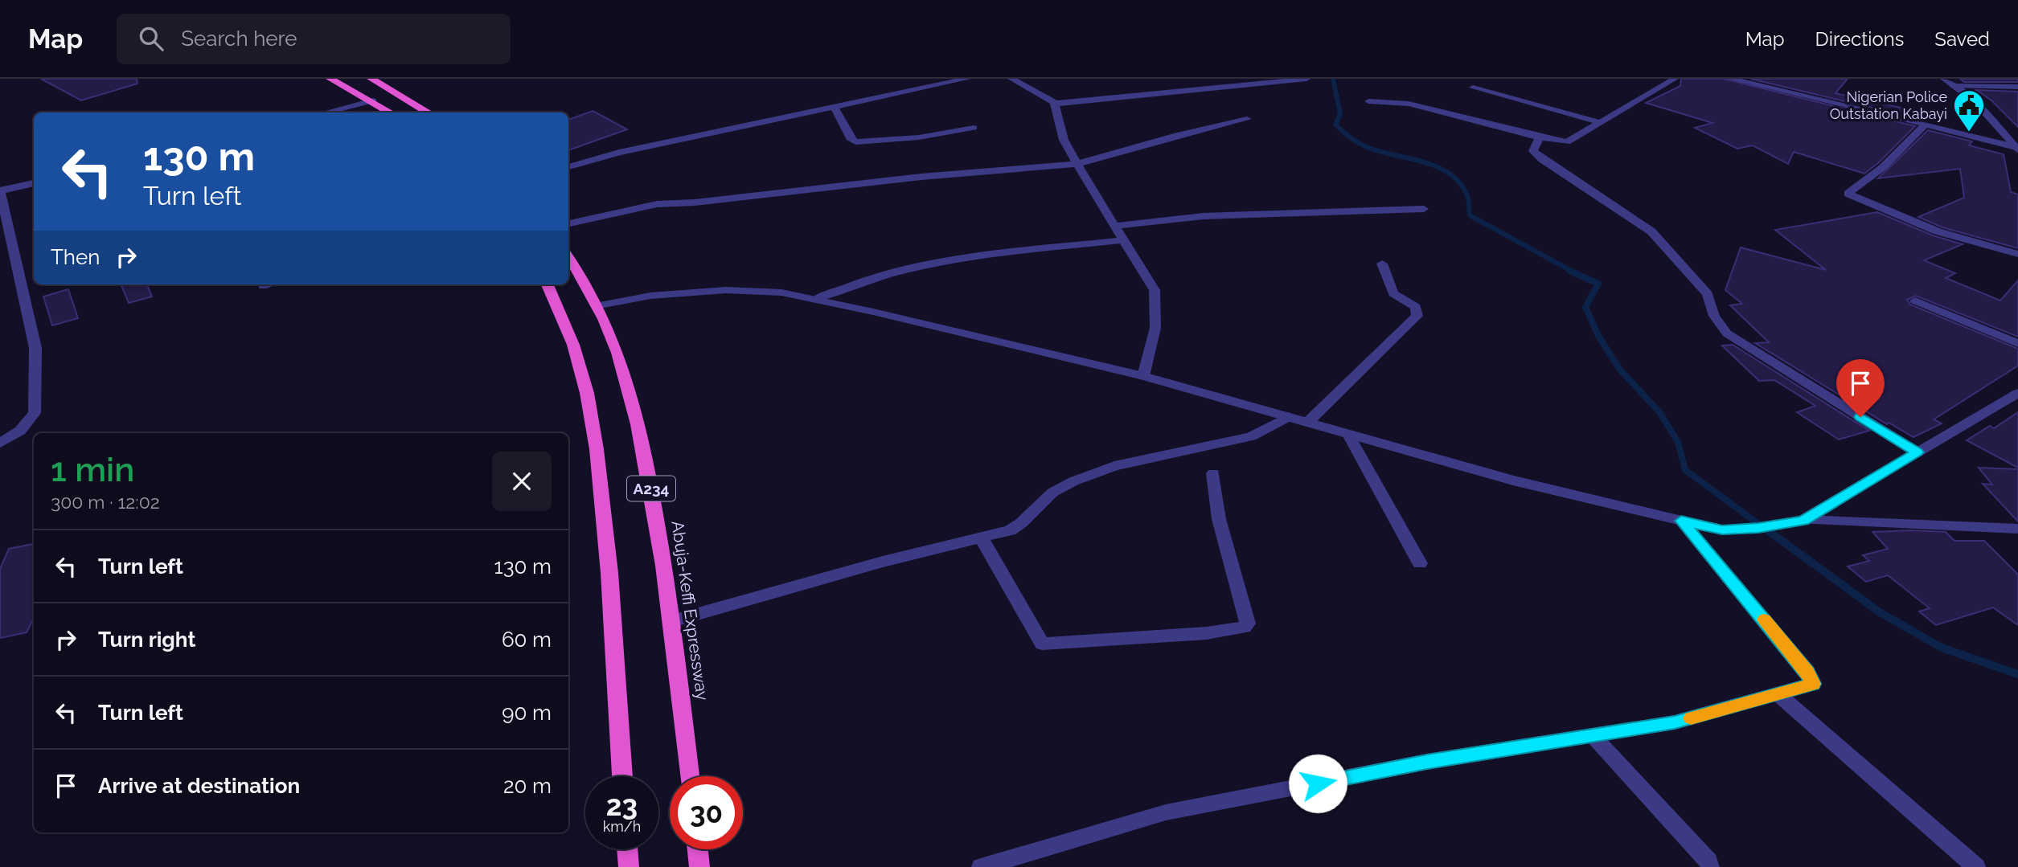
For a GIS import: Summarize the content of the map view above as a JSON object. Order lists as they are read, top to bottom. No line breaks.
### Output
{"streets":{"highway":["A234","Abuja-Keffi Expressway"]},"places":{"public building":["Nigerian Police Outstation Kabayi"]},"page":{"header":"Map","search":"Search here","nav":["Map","Directions","Saved"],"turn":["130 m","Turn left"],"then":"Then","heading":["1 min","300 m · 12:02"],"list":[{"name":"Turn left","value":"130 m"},{"name":"Turn right","value":"60 m"},{"name":"Turn left","value":"90 m"},{"name":"Arrive at destination","value":"20 m"}],"speed":"23 km/h","limit":"30"}}
